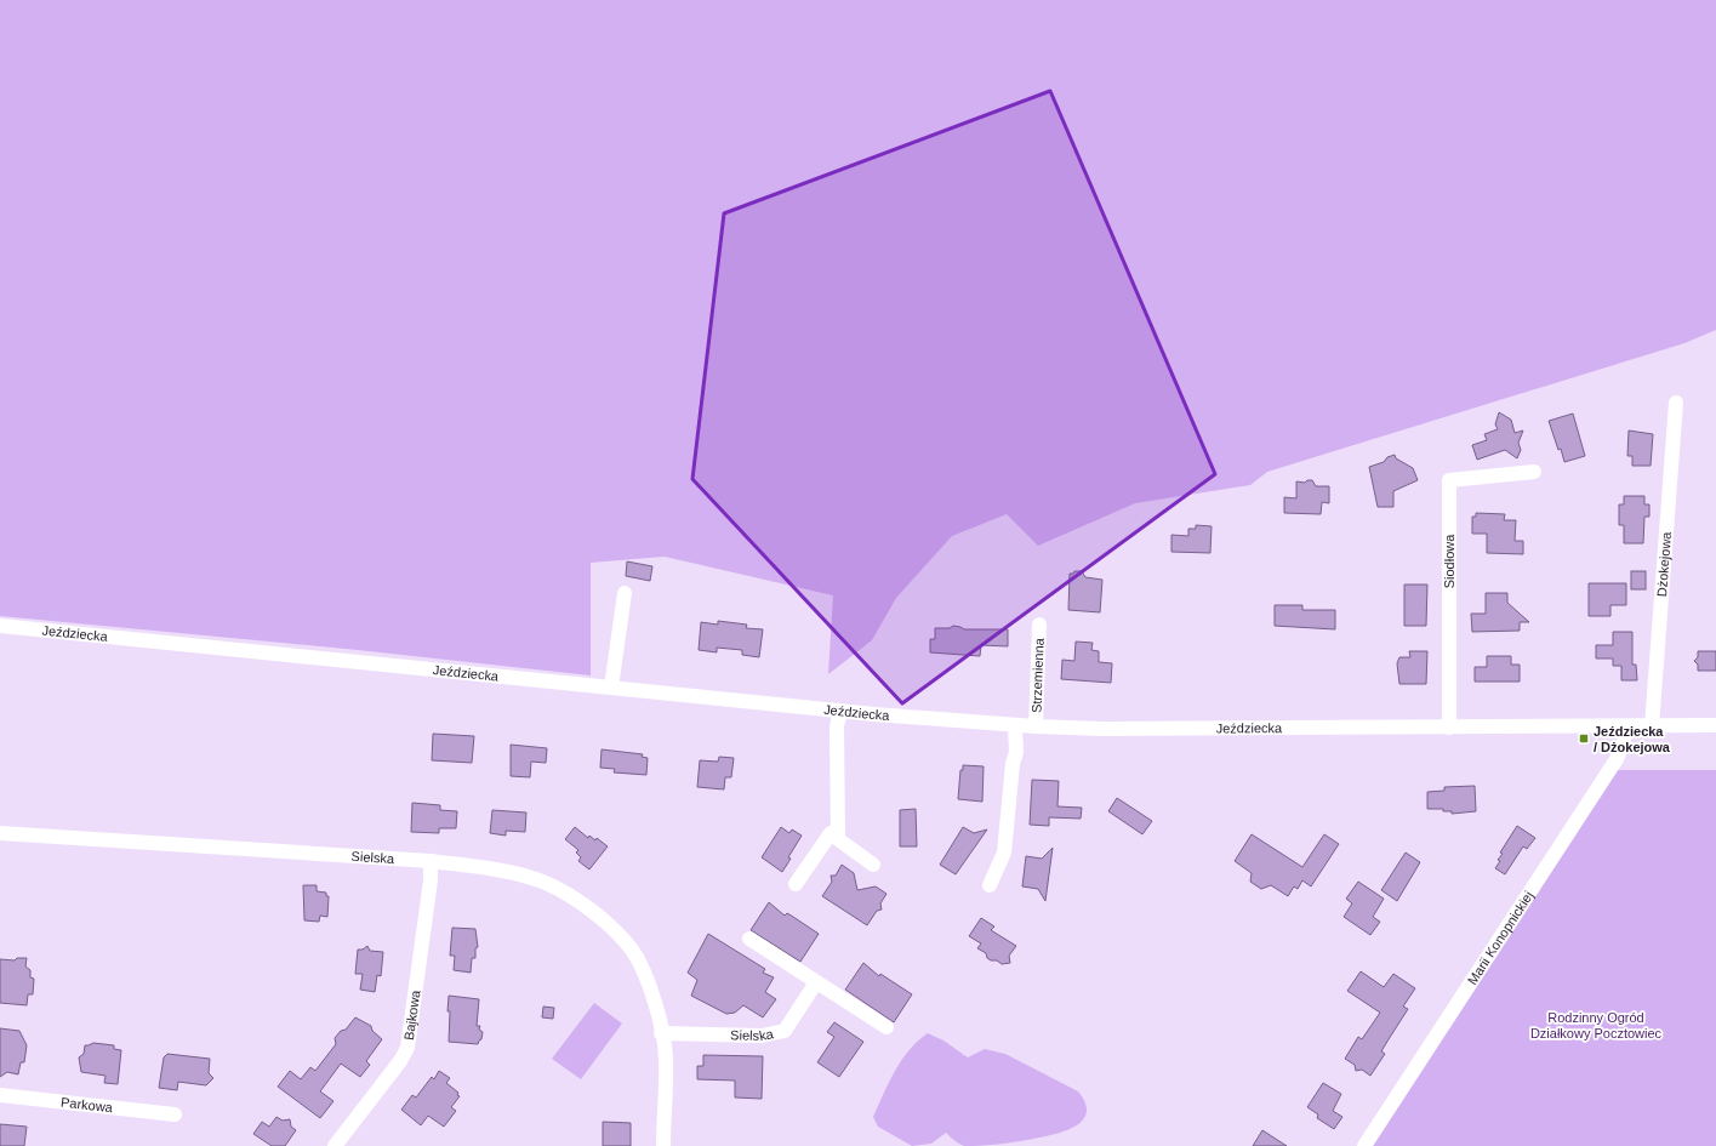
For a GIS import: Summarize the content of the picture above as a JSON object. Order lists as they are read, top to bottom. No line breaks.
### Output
{"streets":{"street":["Siodłowa","Dżokejowa","Jeździecka","Strzemienna","Sielska","Marii Konopnickiej","Bajkowa","Parkowa"]},"crossings":[["Siodłowa","Jeździecka"],["Dżokejowa","Jeździecka"],["Jeździecka","Strzemienna"],["Jeździecka","Marii Konopnickiej"],["Sielska","Bajkowa"]],"parks":["Rodzinny Ogród Działkowy Pocztowiec"],"places":{"transit":["Jeździecka / Dżokejowa"]}}
